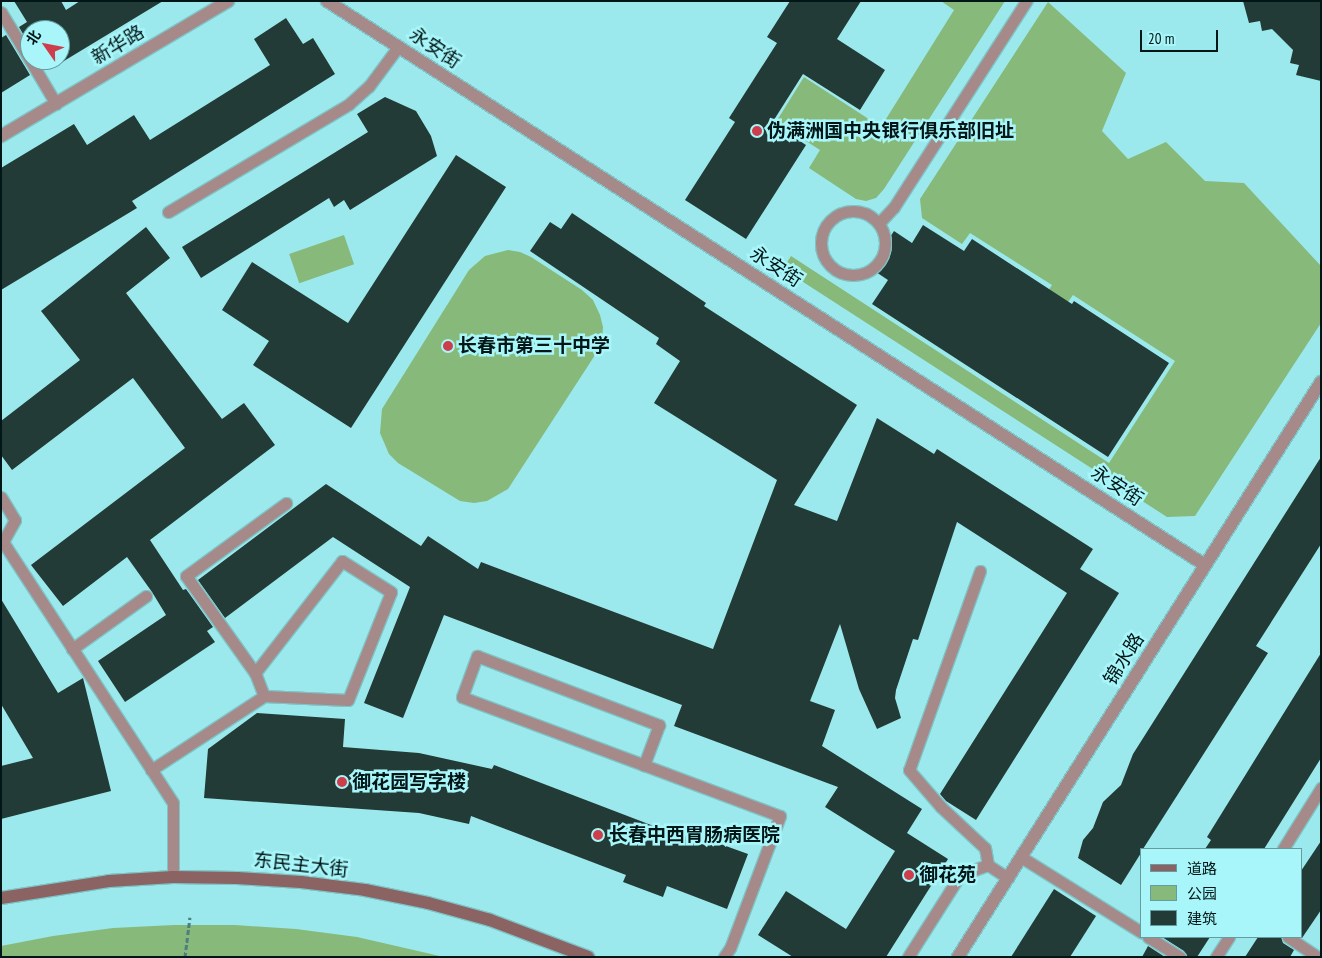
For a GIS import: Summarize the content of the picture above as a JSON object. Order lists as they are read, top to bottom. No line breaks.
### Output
{"streets":{"main road":["东民主大街"],"street":["新华路","永安街","锦水路"]},"crossings":[["永安街","锦水路"]],"places":["伪满洲国中央银行俱乐部旧址","长春市第三十中学","御花园写字楼","长春中西胃肠病医院","御花苑"],"legend":["道路","公园","建筑"],"scale_bar":"20 m","north":"top left"}
